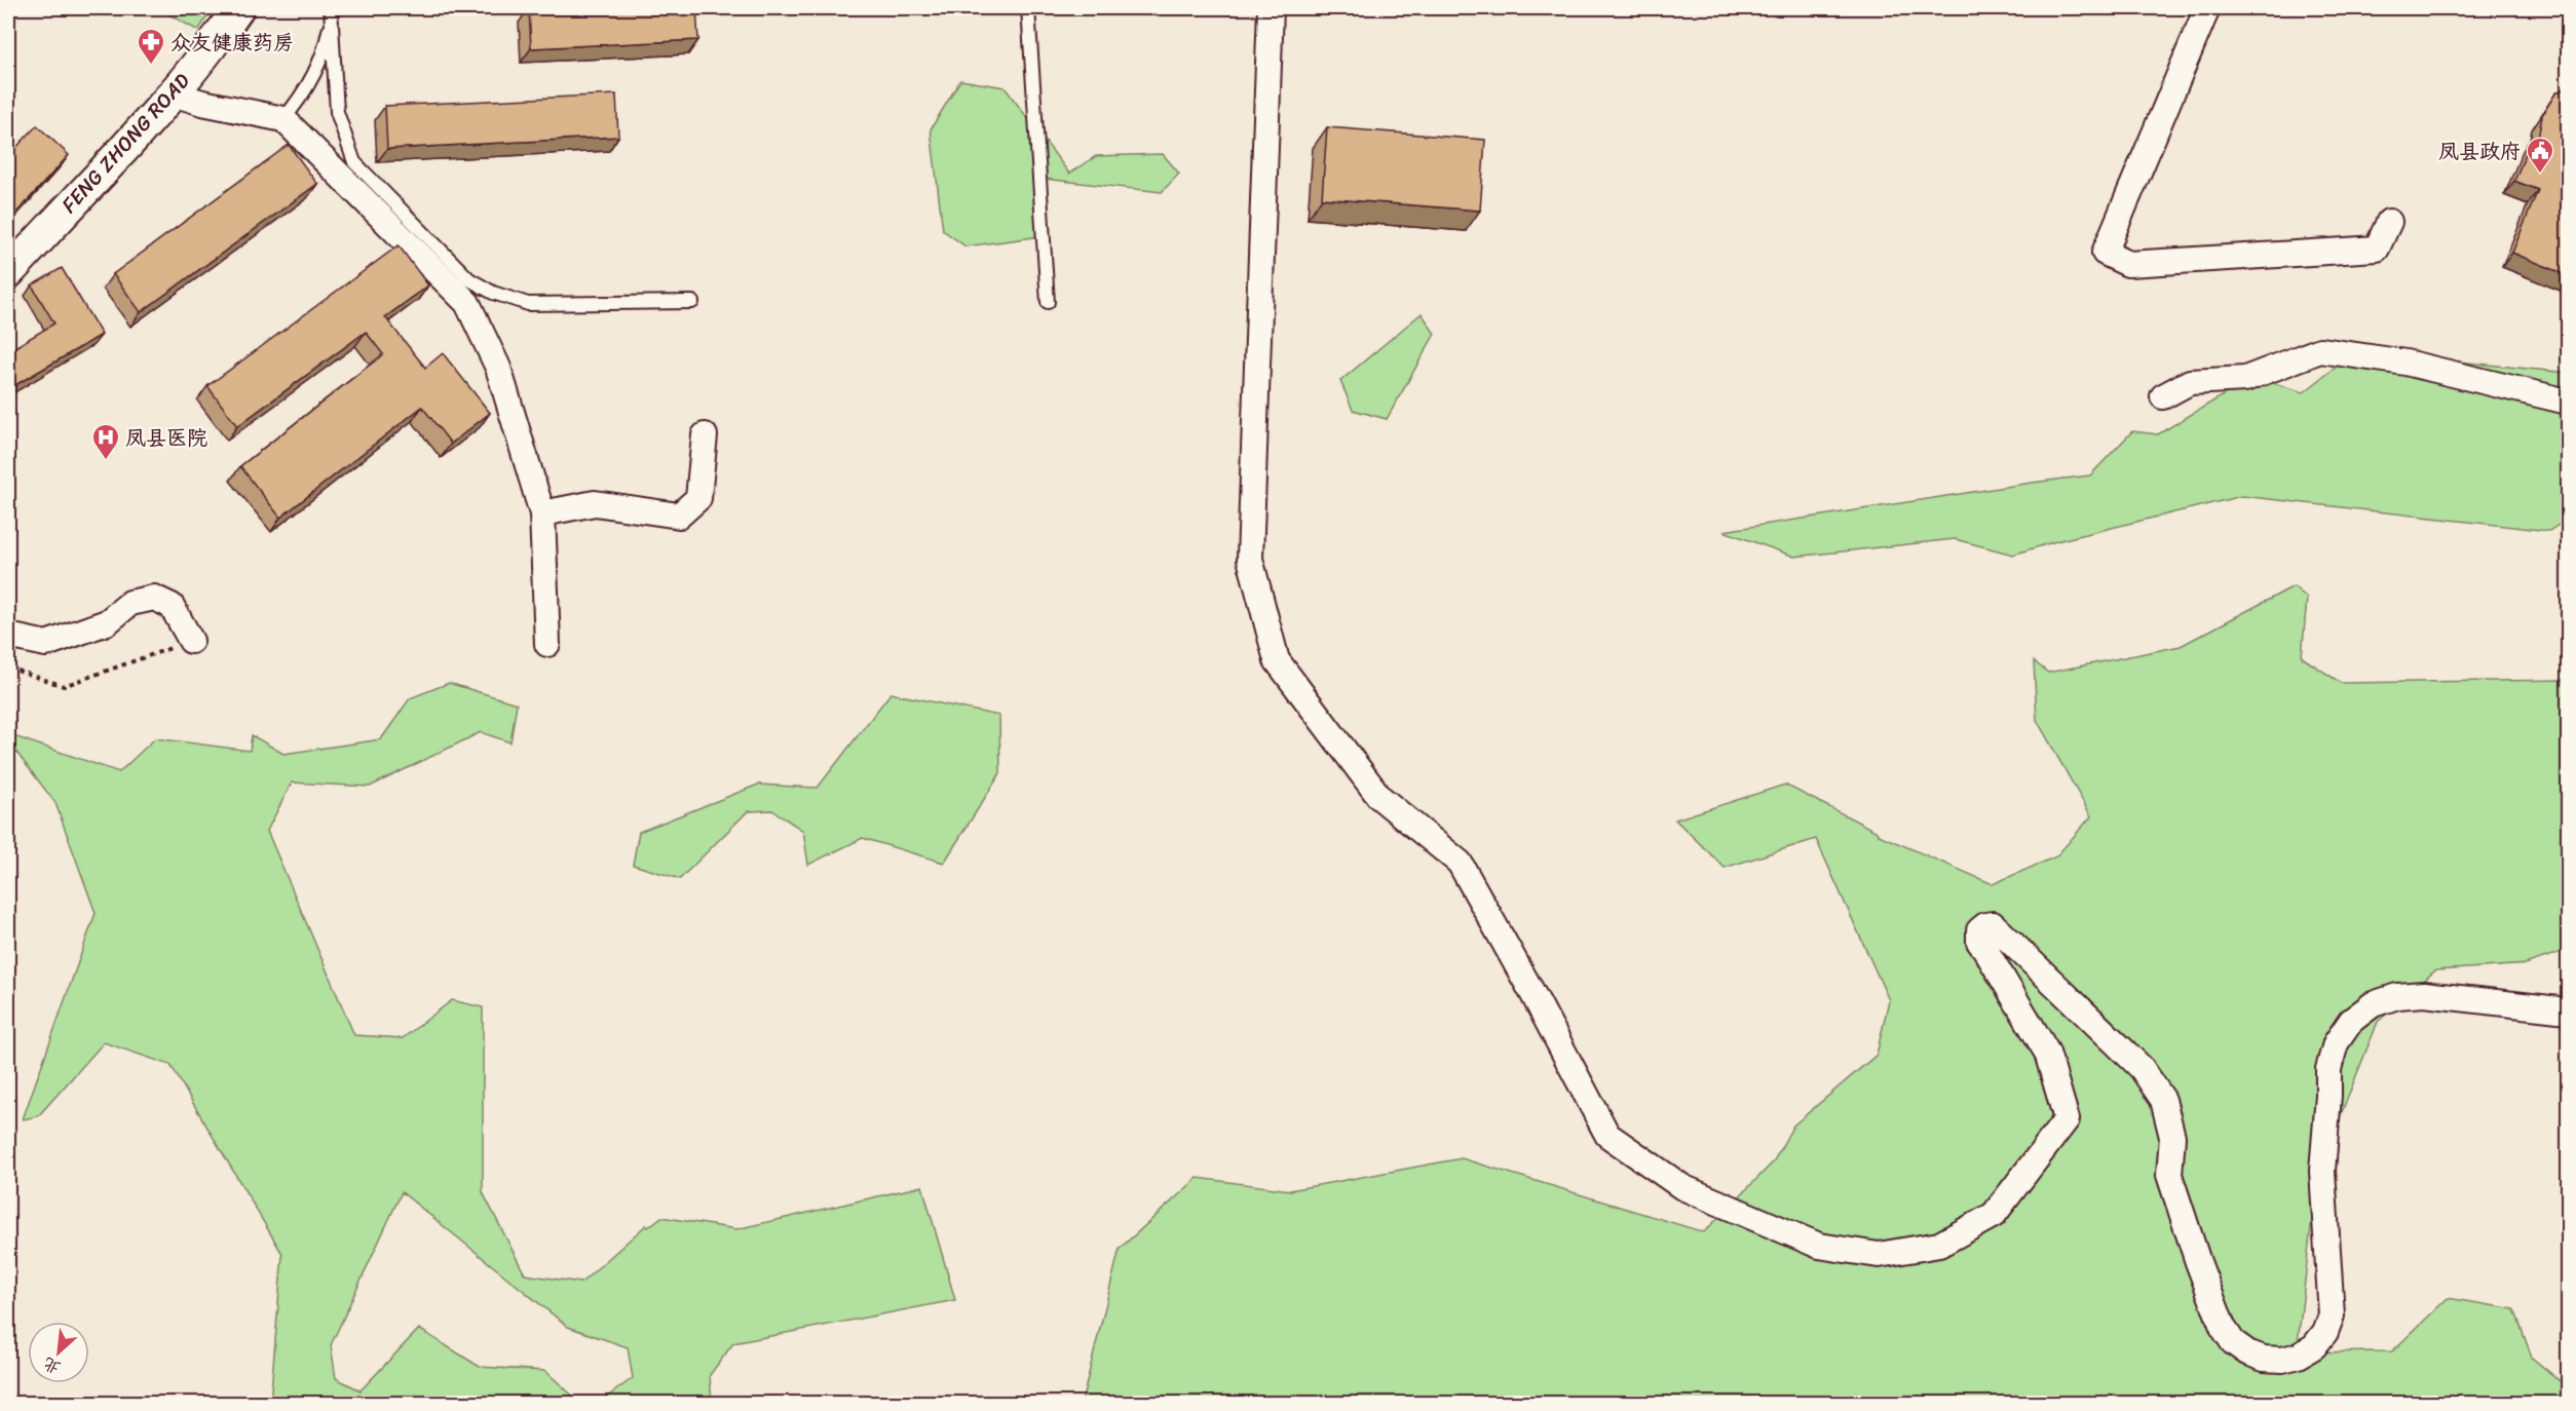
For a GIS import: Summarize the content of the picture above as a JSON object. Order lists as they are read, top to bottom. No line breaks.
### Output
{"streets":{"street":["FENG ZHONG ROAD"]},"places":{"pharmacy":["众友健康药房"],"public building":["凤县政府"],"hospital":["凤县医院"]},"north":"bottom left"}
